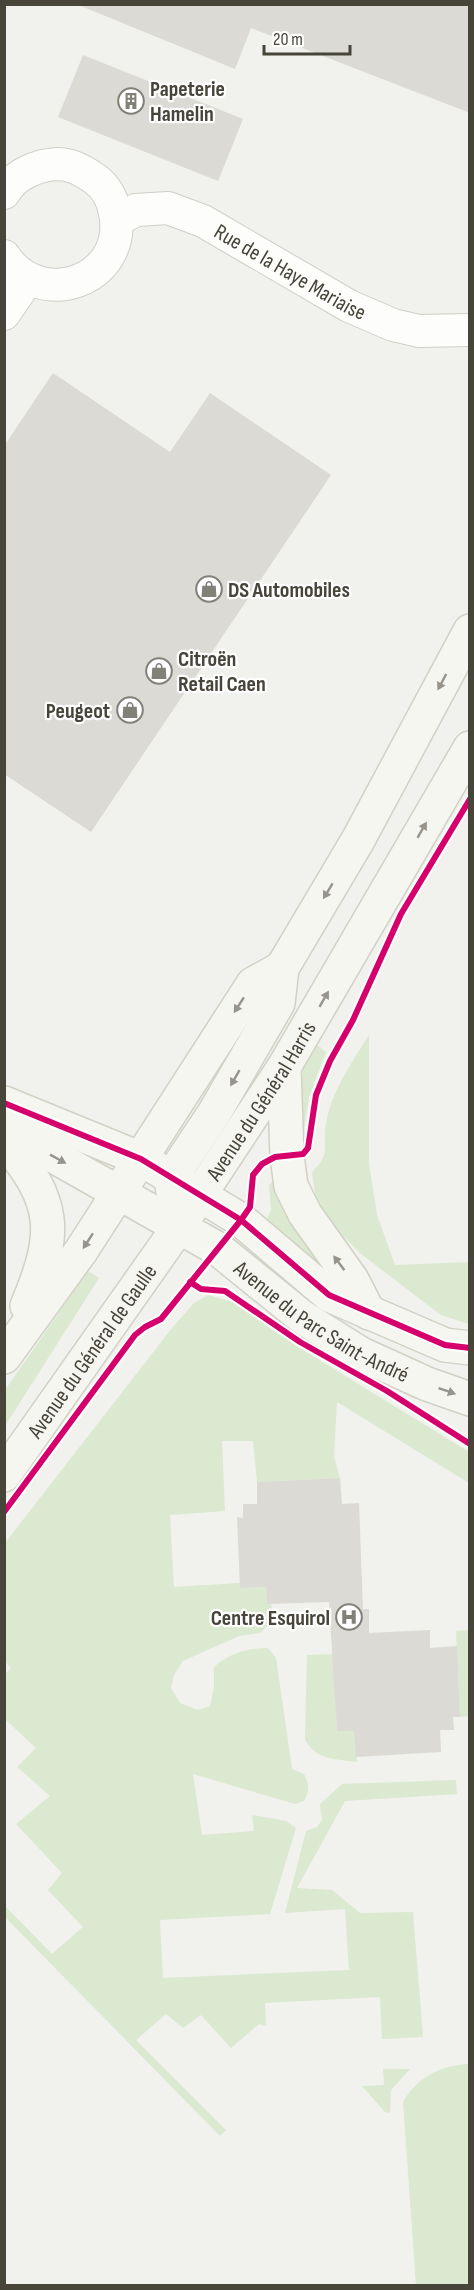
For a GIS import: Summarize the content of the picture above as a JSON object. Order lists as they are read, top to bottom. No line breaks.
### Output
{"streets":{"main road":["Avenue du Général Harris","Avenue du Parc Saint-André","Avenue du Général de Gaulle"],"street":["Rue de la Haye Mariaise"]},"crossings":[["Avenue du Général Harris","Avenue du Parc Saint-André"],["Avenue du Général Harris","Avenue du Général de Gaulle"],["Avenue du Parc Saint-André","Avenue du Général de Gaulle"]],"places":{"building":["Papeterie Hamelin"],"shop":["DS Automobiles","Citroën Retail Caen","Peugeot"],"hospital":["Centre Esquirol"]},"scale_bar":"20 m"}
